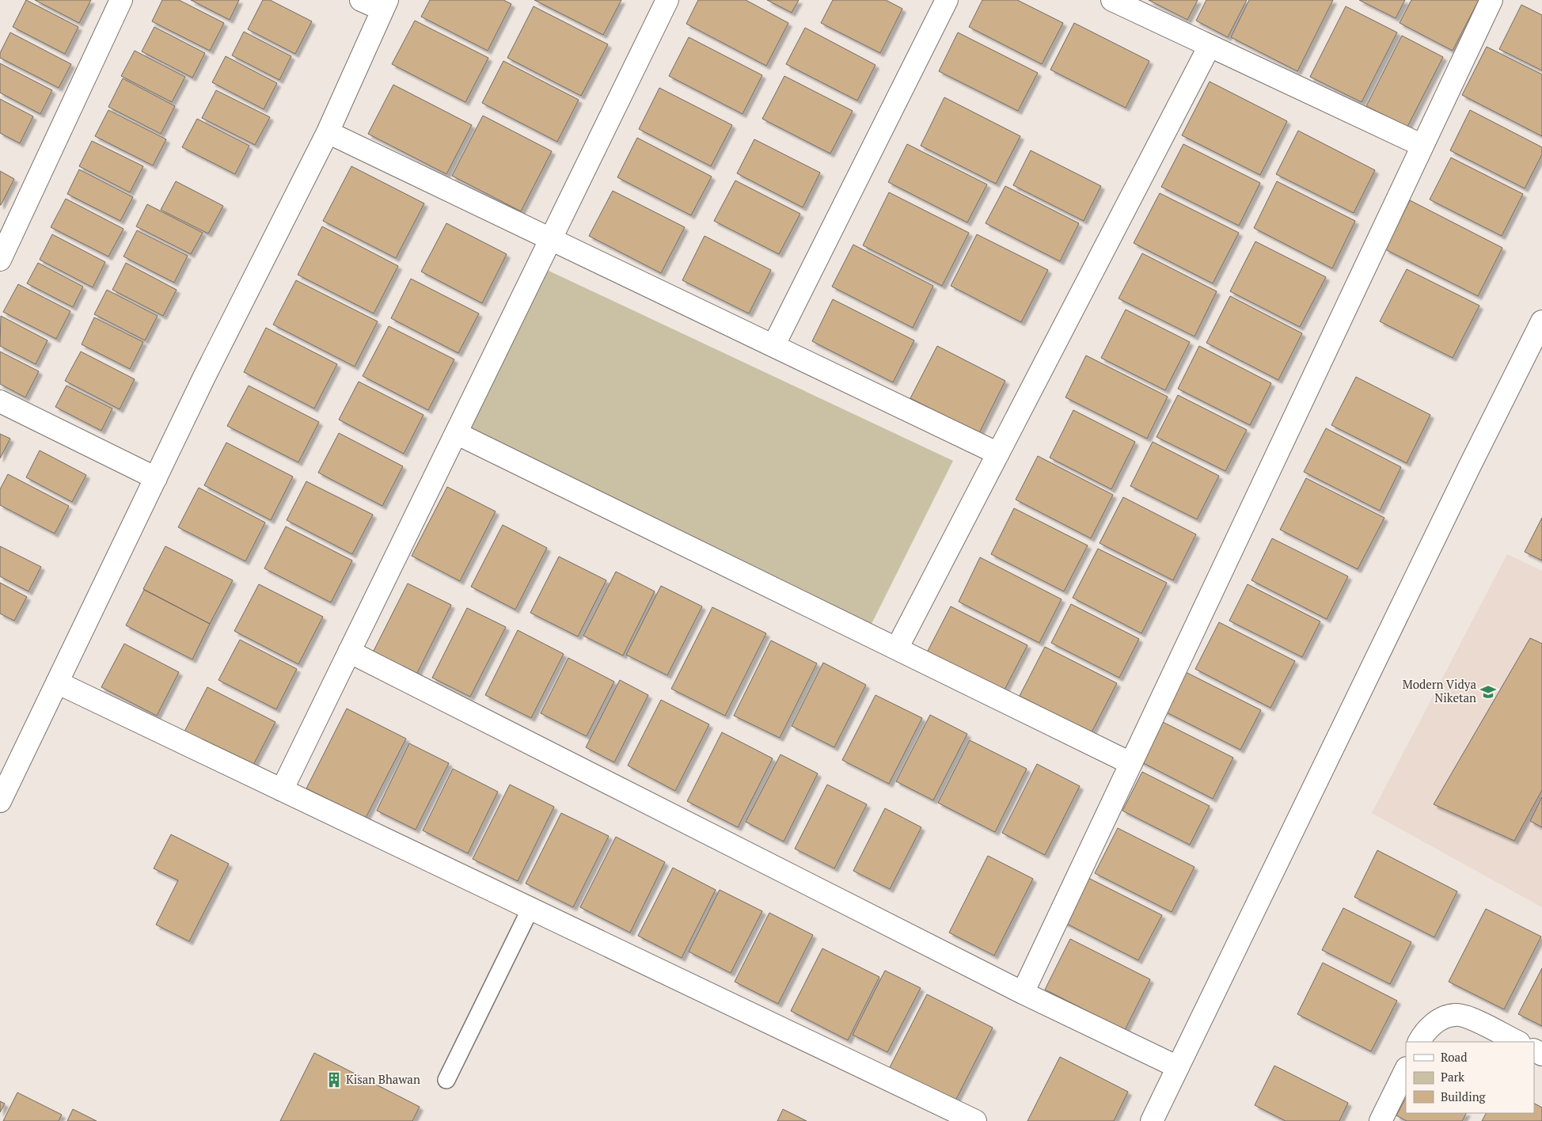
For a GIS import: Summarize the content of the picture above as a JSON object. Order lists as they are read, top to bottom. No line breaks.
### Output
{"places":{"school or university":["Modern Vidya Niketan"],"building":["Kisan Bhawan"]},"legend":["Road","Park","Building"]}
